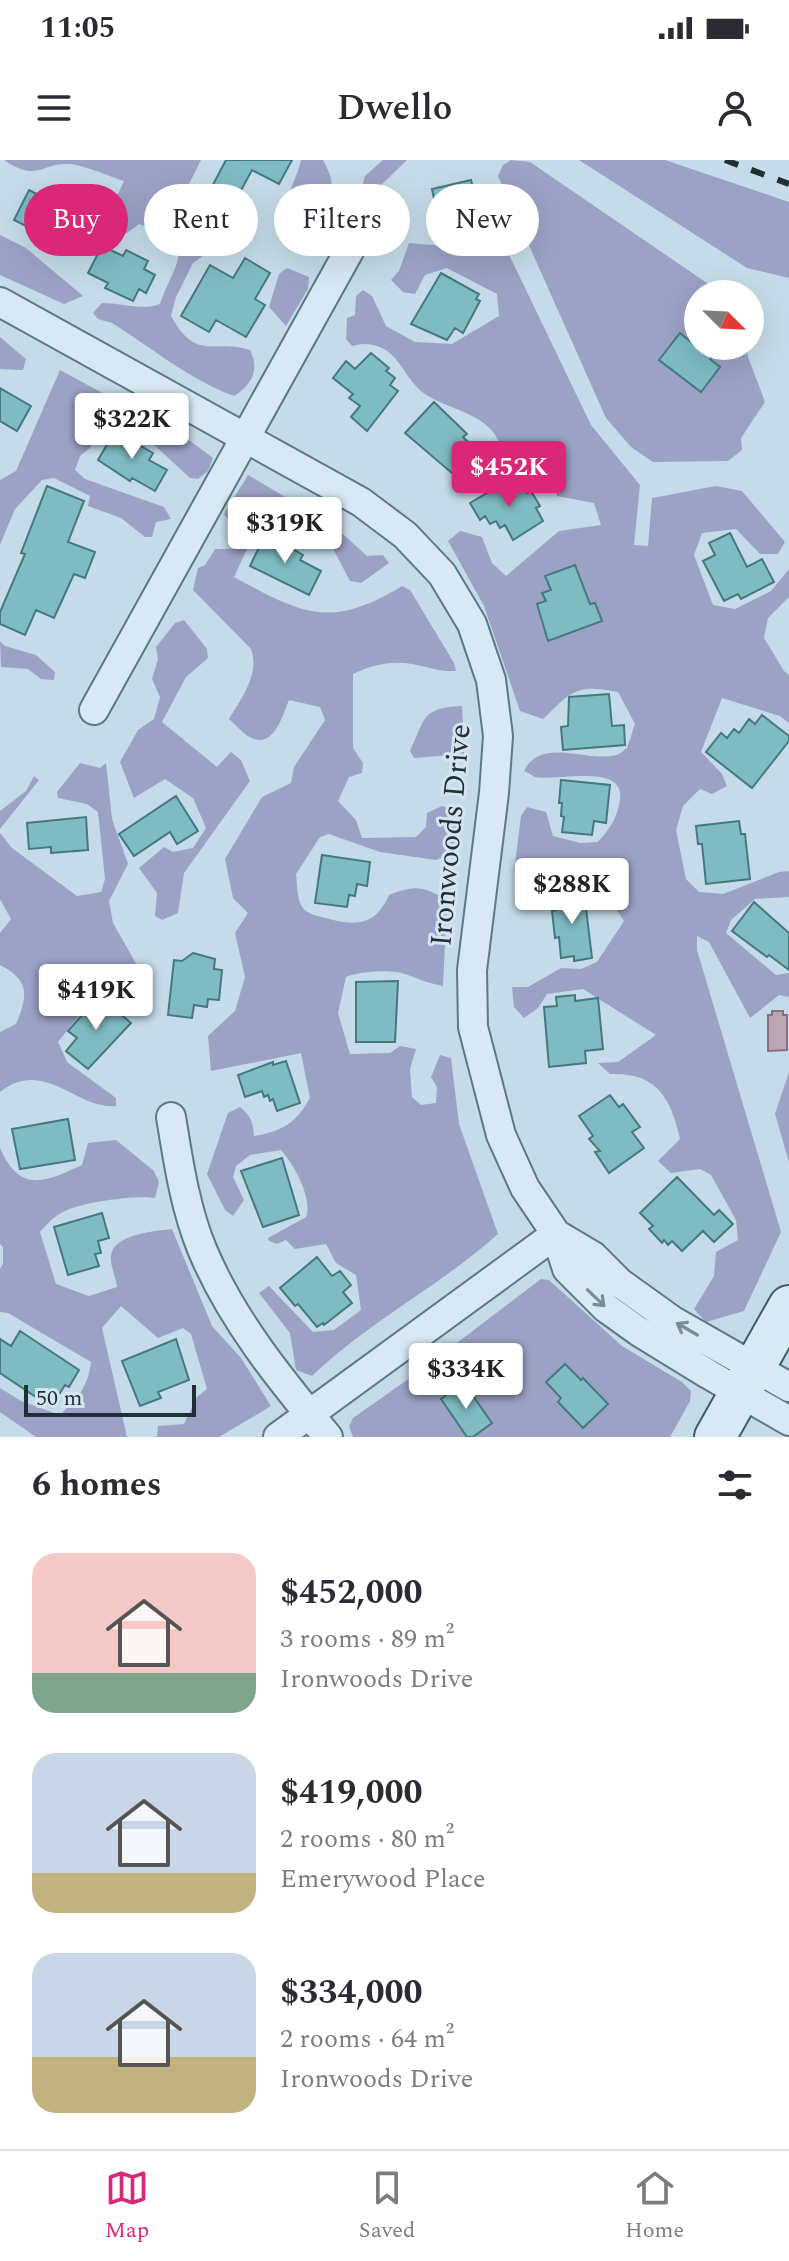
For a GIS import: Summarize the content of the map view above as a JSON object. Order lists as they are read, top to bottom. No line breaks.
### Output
{"streets":{"street":["Ironwoods Drive"]},"scale_bar":"50 m","north":"bottom right","page":{"status":"11:05","header":"Dwello","chip":["Buy","Rent","Filters","New"],"price":["$322K","$452K","$319K","$288K","$419K","$334K"],"scale":"50 m","heading":"6 homes","list":[{"name":"$452,000","note":"3 rooms · 89 m² · Ironwoods Drive"},{"name":"$419,000","note":"2 rooms · 80 m² · Emerywood Place"},{"name":"$334,000","note":"2 rooms · 64 m² · Ironwoods Drive"}],"tabs":["Map","Saved","Home"]}}
